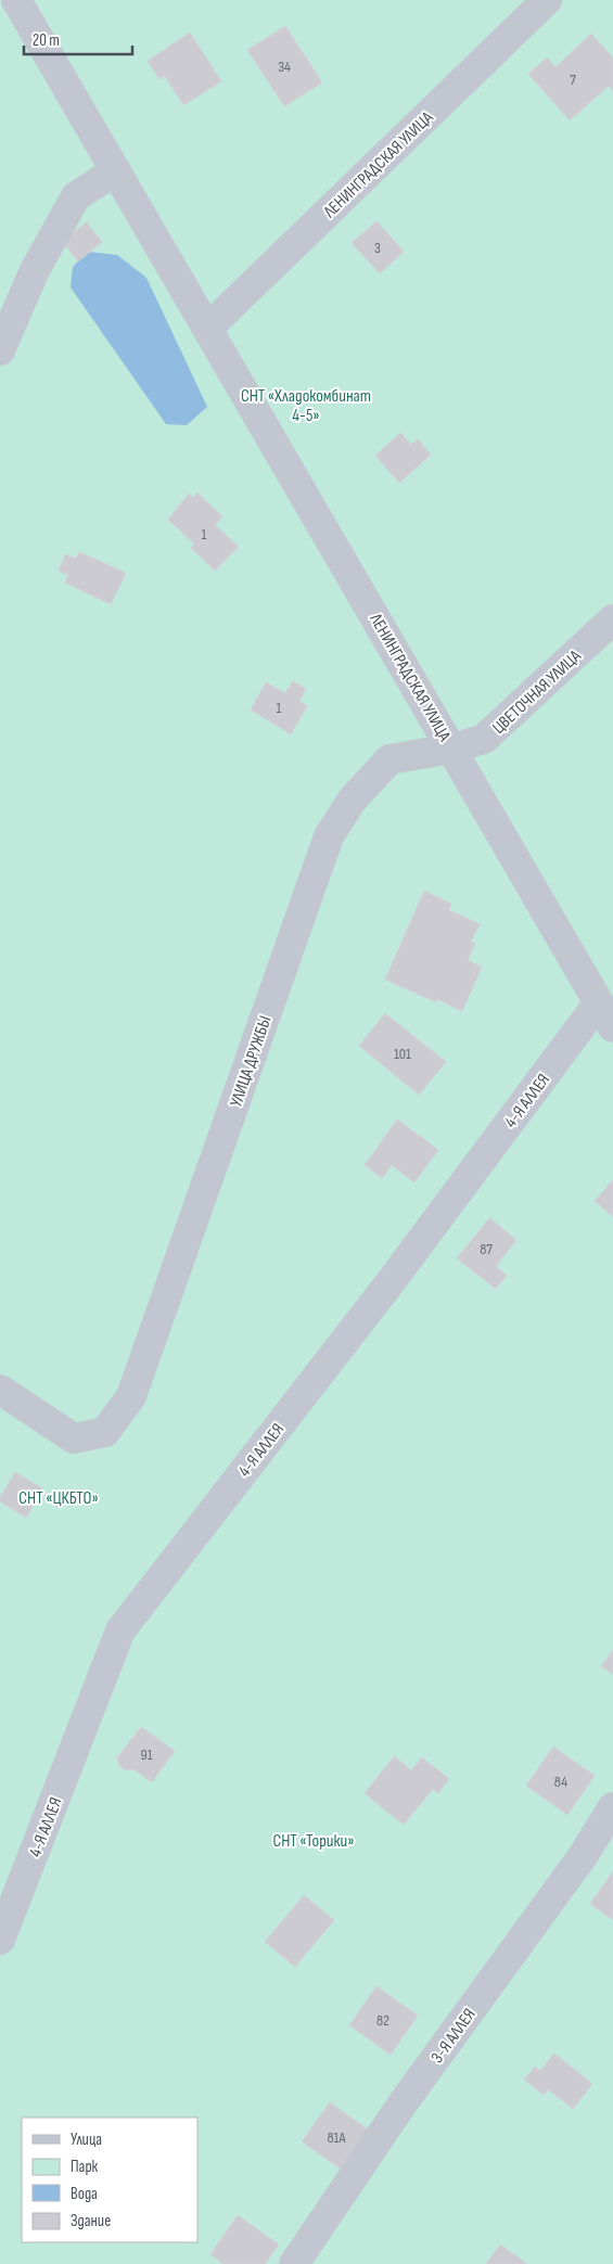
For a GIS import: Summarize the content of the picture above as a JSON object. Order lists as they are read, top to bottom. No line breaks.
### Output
{"streets":{"street":["ЛЕНИНГРАДСКАЯ УЛИЦА","ЦВЕТОЧНАЯ УЛИЦА","УЛИЦА ДРУЖБЫ","4-Я АЛЛЕЯ","3-Я АЛЛЕЯ"]},"crossings":[["ЛЕНИНГРАДСКАЯ УЛИЦА","ЦВЕТОЧНАЯ УЛИЦА"],["ЛЕНИНГРАДСКАЯ УЛИЦА","УЛИЦА ДРУЖБЫ"],["ЛЕНИНГРАДСКАЯ УЛИЦА","4-Я АЛЛЕЯ"],["ЦВЕТОЧНАЯ УЛИЦА","УЛИЦА ДРУЖБЫ"]],"parks":["СНТ «Хладокомбинат 4-5»","СНТ «ЦКБТО»","СНТ «Торики»"],"house_numbers":["34","7","3","1","1","101","87","91","84","82","81А"],"legend":["Улица","Парк","Вода","Здание"],"scale_bar":"20 m"}
